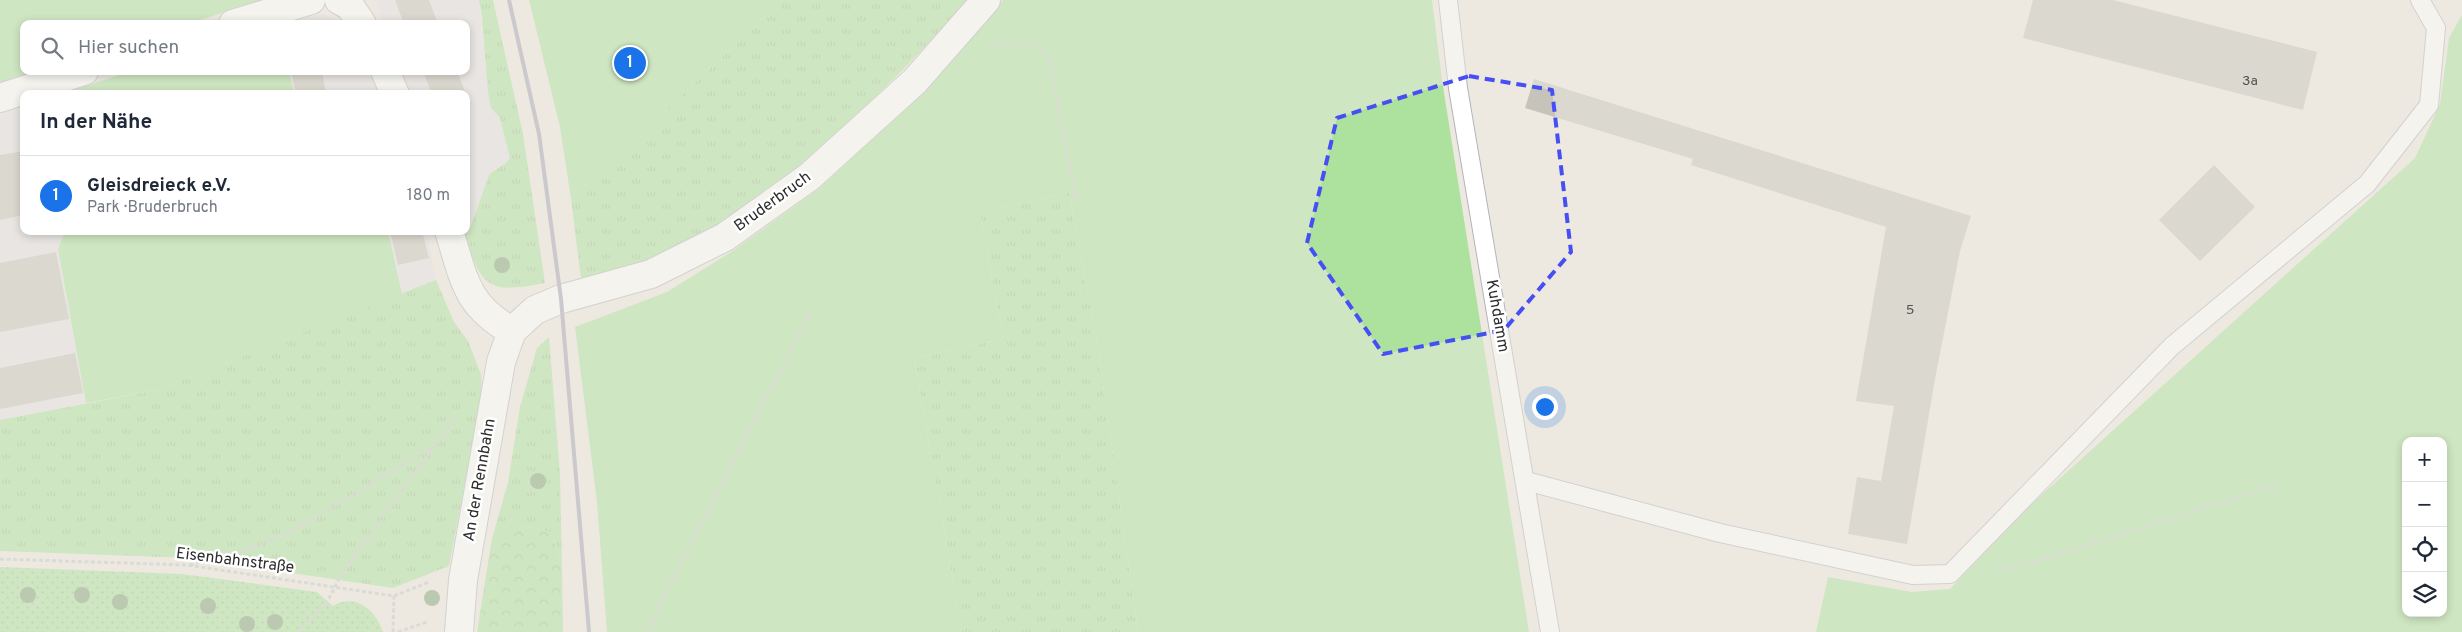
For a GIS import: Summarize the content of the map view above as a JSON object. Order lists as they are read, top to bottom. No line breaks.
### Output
{"streets":{"street":["Bruderbruch","An der Rennbahn"],"lane":["Kuhdamm"],"path":["Eisenbahnstraße"]},"crossings":[["Bruderbruch","An der Rennbahn"]],"house_numbers":["3a","5"],"page":{"search":"Hier suchen","pins":"1","heading":"In der Nähe","list":[{"mark":"1","name":"Gleisdreieck e.V.","note":"Park · Bruderbruch","value":"180 m"}],"map_buttons":["+","−"]}}
